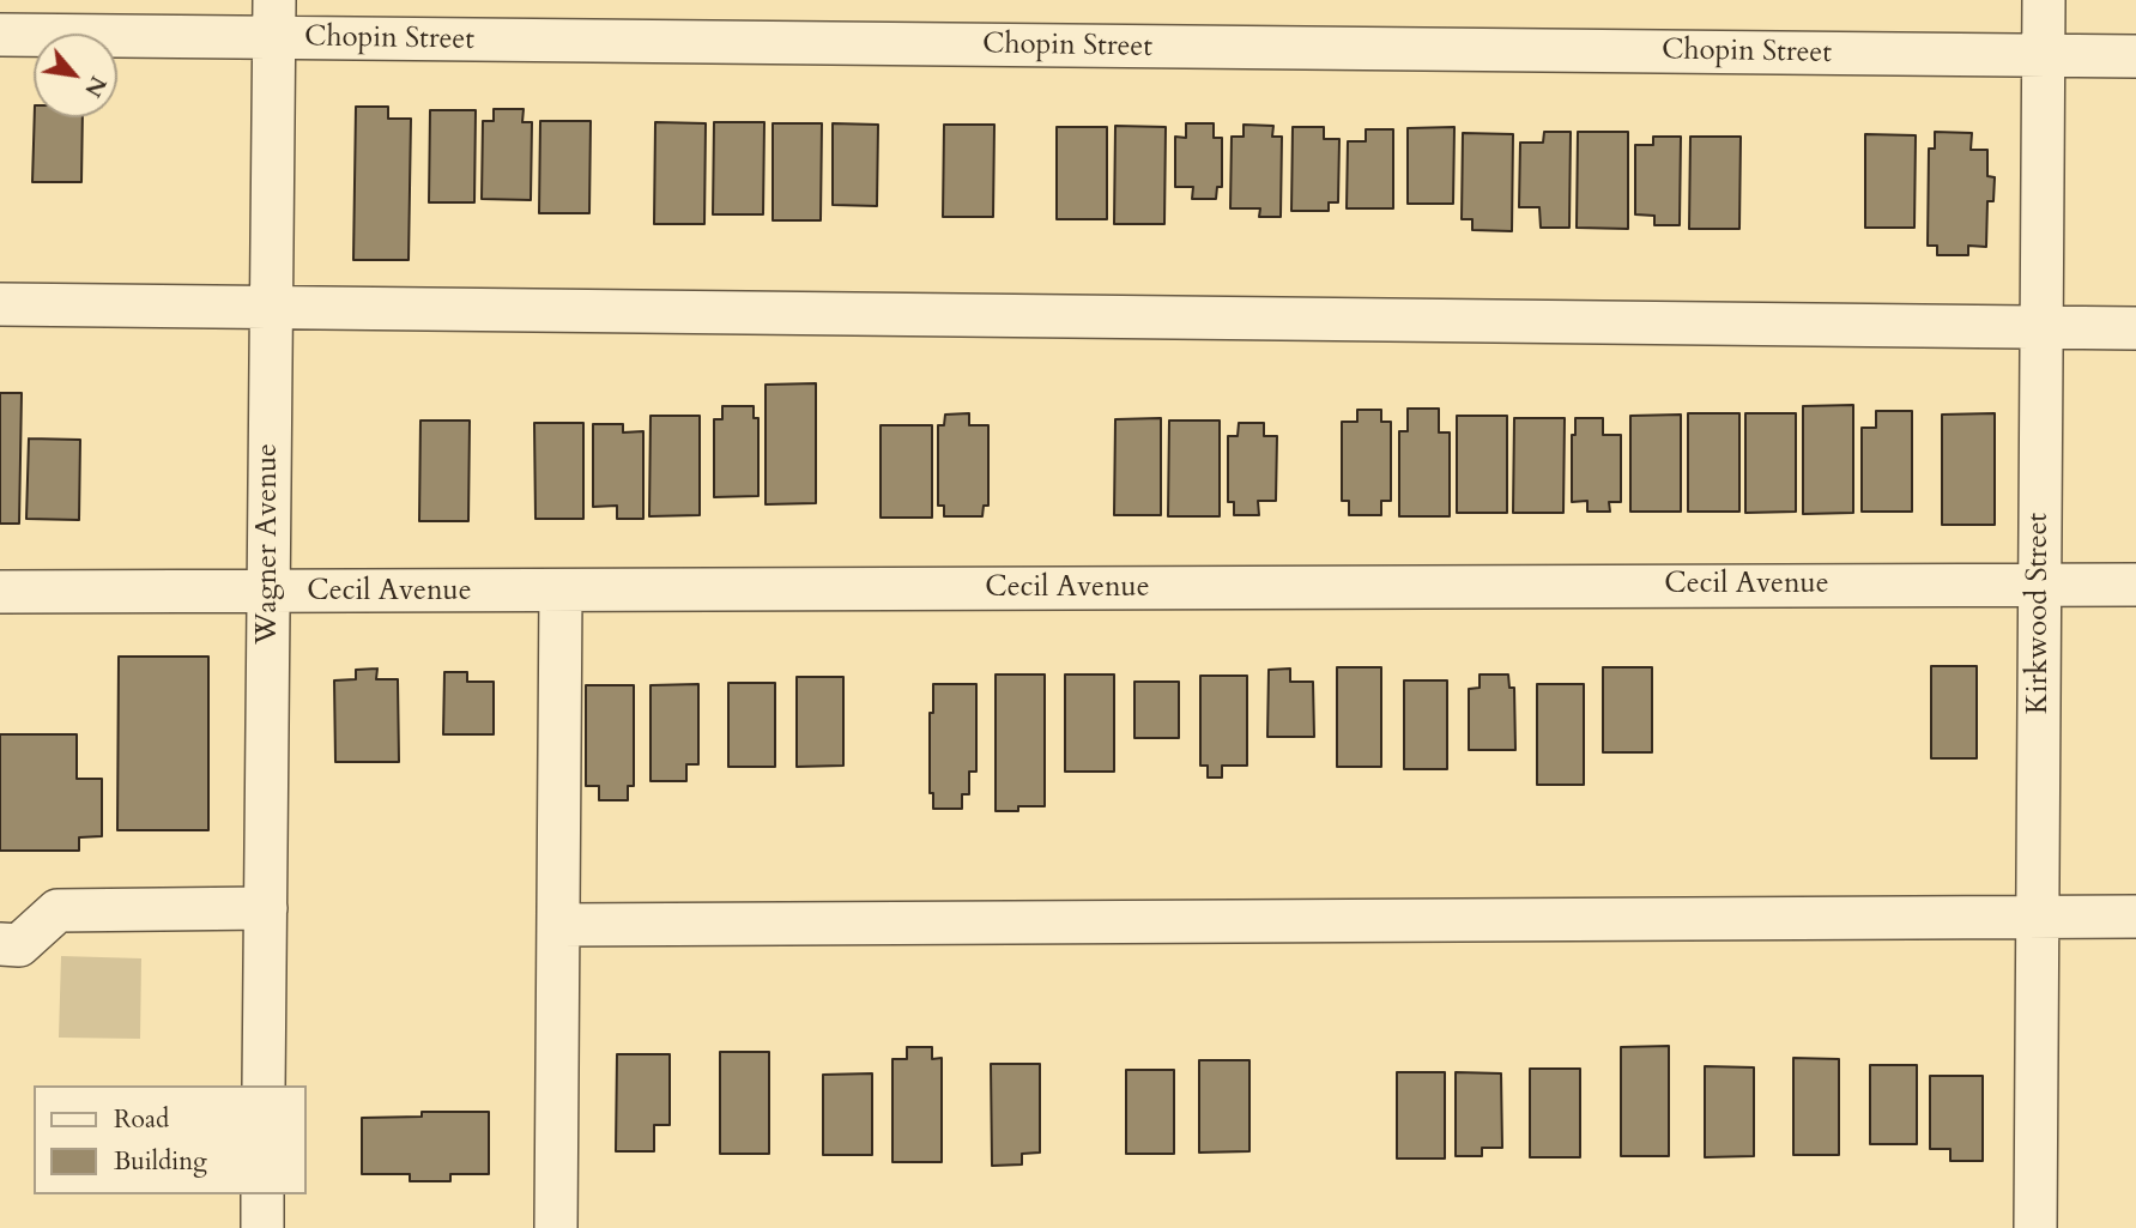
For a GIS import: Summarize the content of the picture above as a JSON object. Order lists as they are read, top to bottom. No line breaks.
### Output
{"streets":{"street":["Chopin Street","Wagner Avenue","Cecil Avenue","Kirkwood Street"]},"crossings":[["Chopin Street","Wagner Avenue"],["Chopin Street","Kirkwood Street"],["Wagner Avenue","Cecil Avenue"],["Cecil Avenue","Kirkwood Street"]],"legend":["Road","Building"],"north":"bottom right"}
